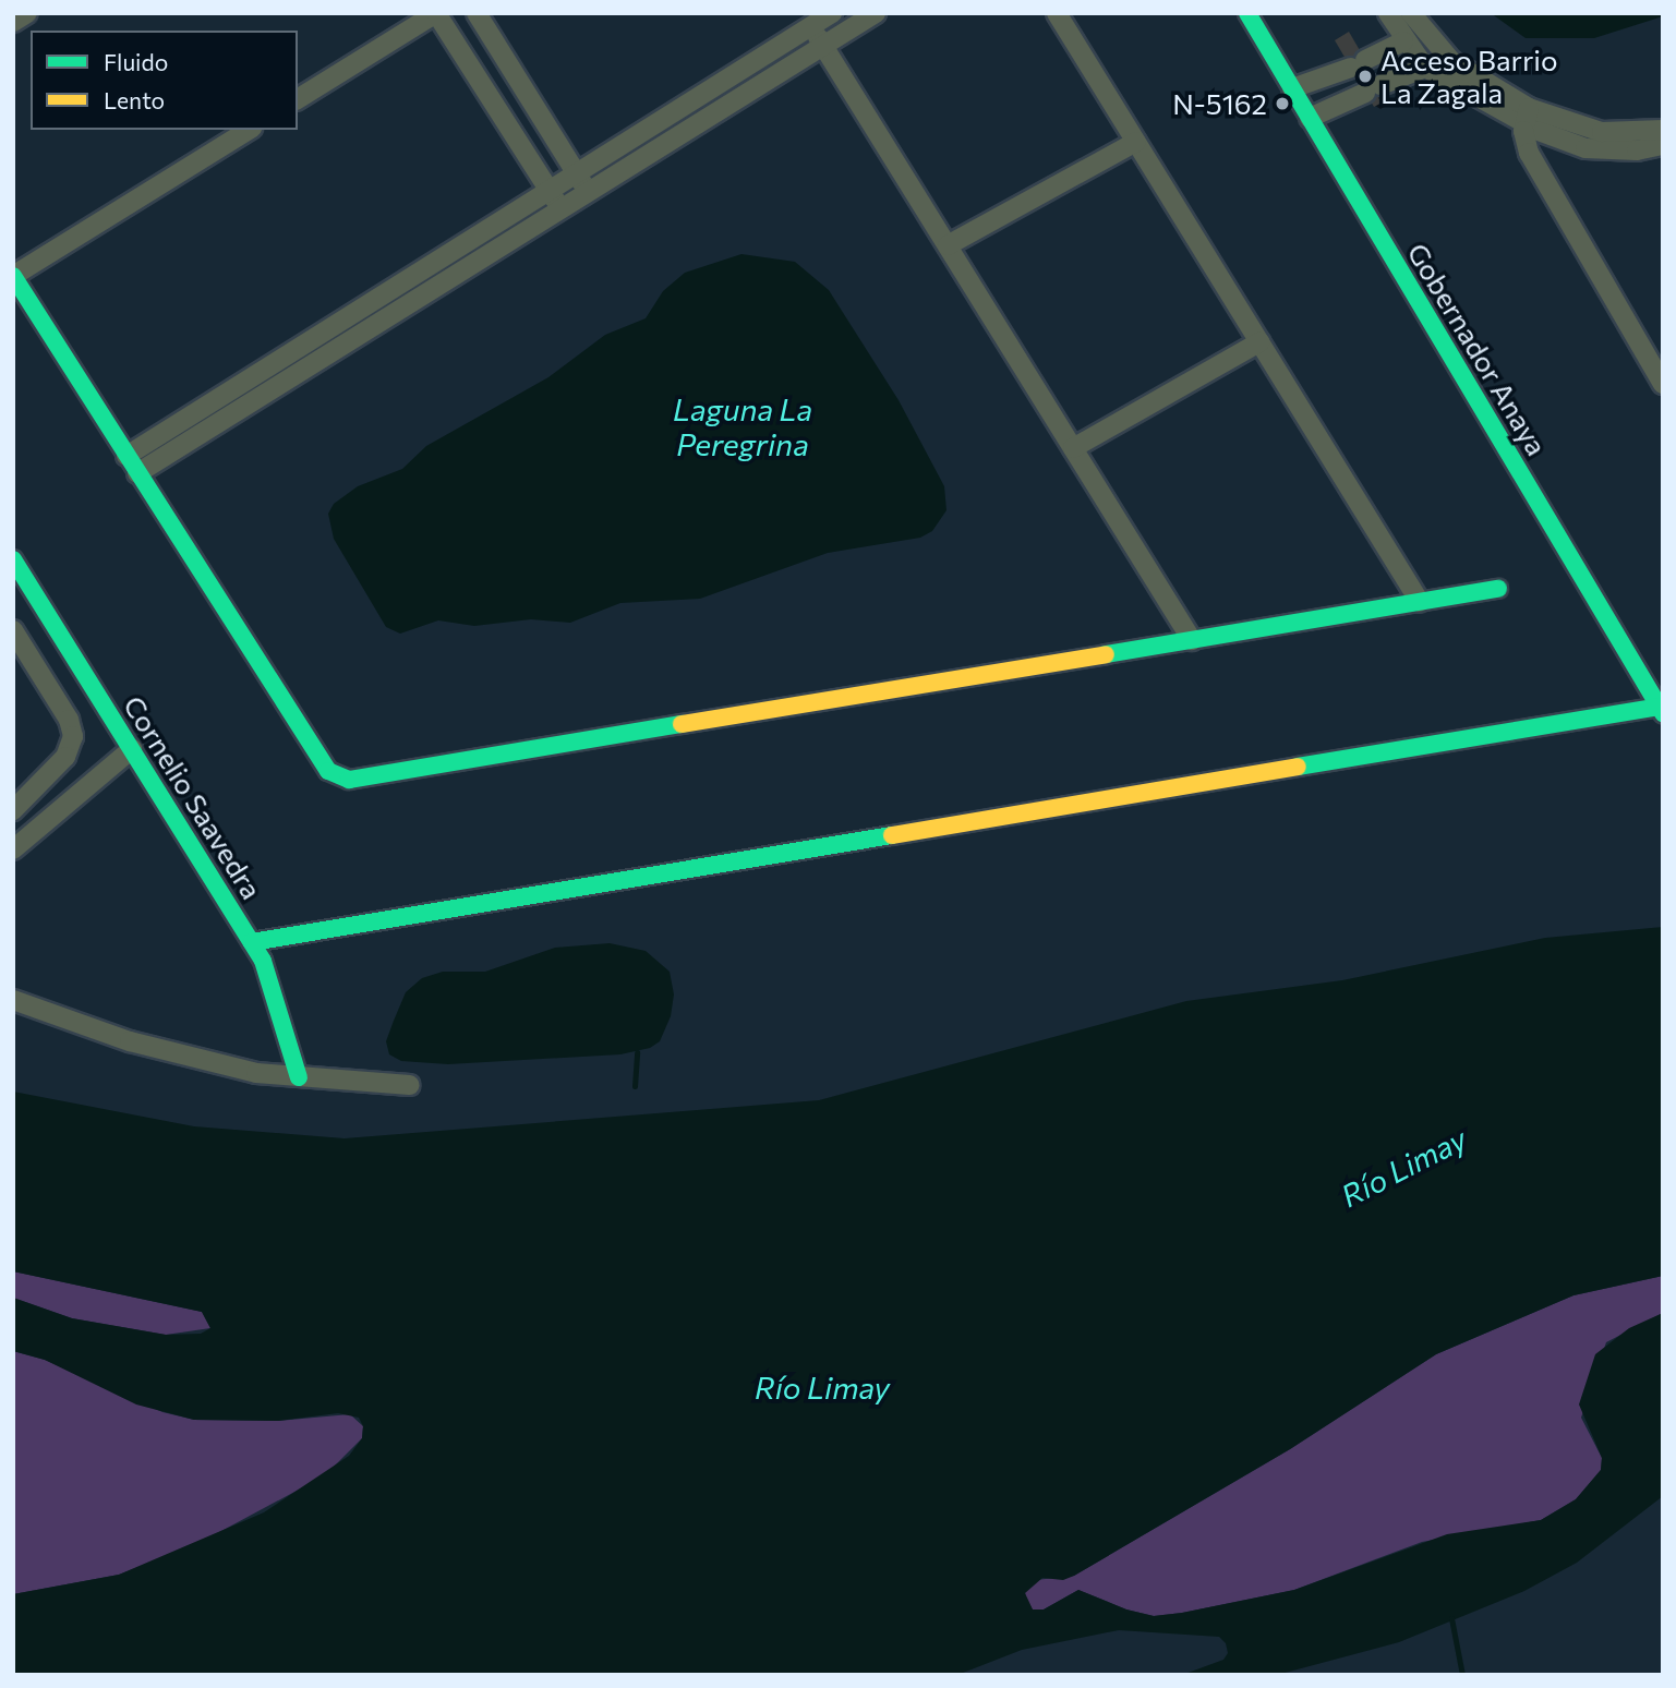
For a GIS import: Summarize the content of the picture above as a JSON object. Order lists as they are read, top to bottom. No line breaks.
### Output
{"streets":{"street":["Gobernador Anaya","Cornelio Saavedra"]},"water":["Laguna La Peregrina","Río Limay"],"places":["Acceso Barrio La Zagala","N-5162"],"legend":["Fluido","Lento"]}
